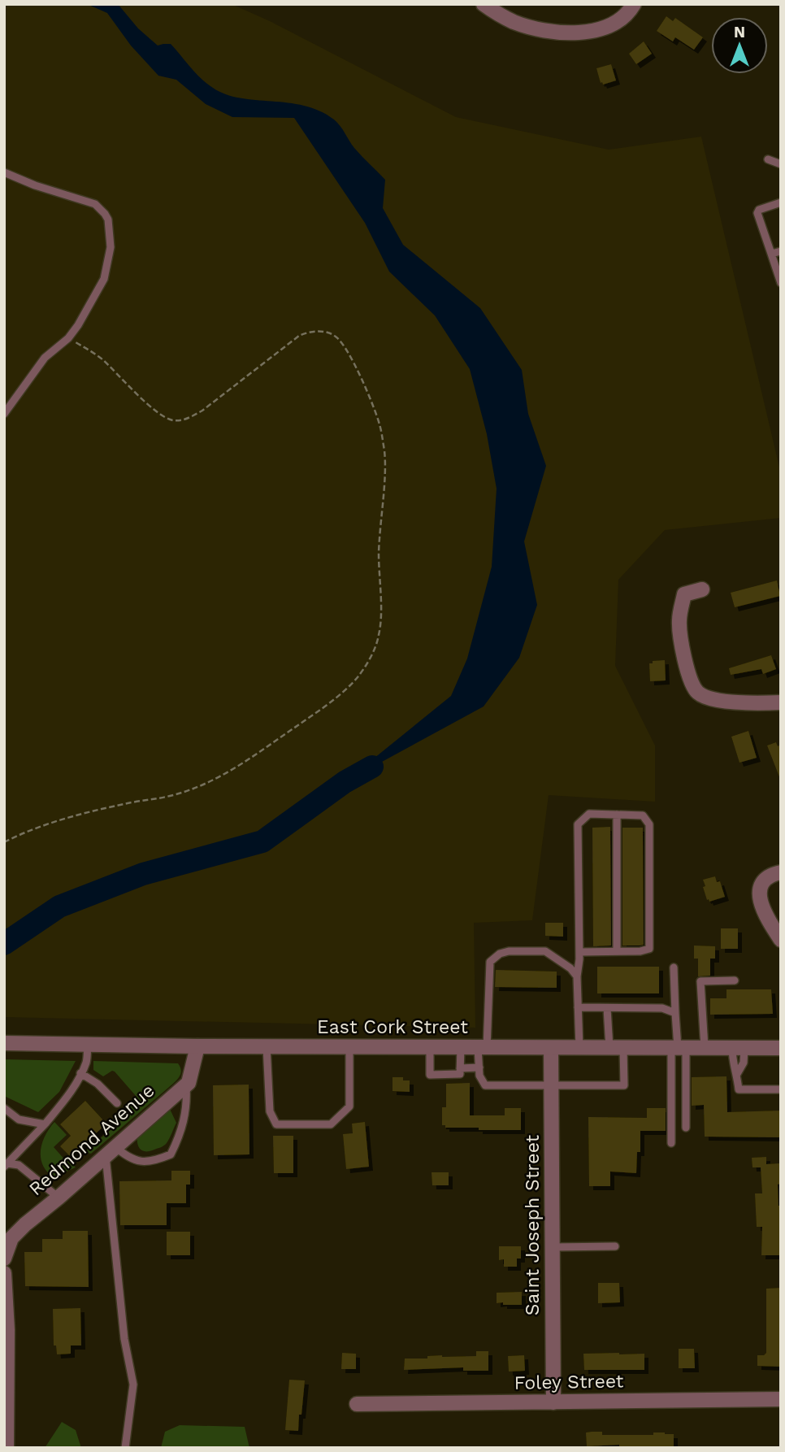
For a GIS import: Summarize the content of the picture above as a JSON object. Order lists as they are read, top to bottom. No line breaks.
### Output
{"streets":{"street":["East Cork Street","Redmond Avenue","Saint Joseph Street","Foley Street"]},"crossings":[["East Cork Street","Saint Joseph Street"],["Saint Joseph Street","Foley Street"]],"north":"top"}
